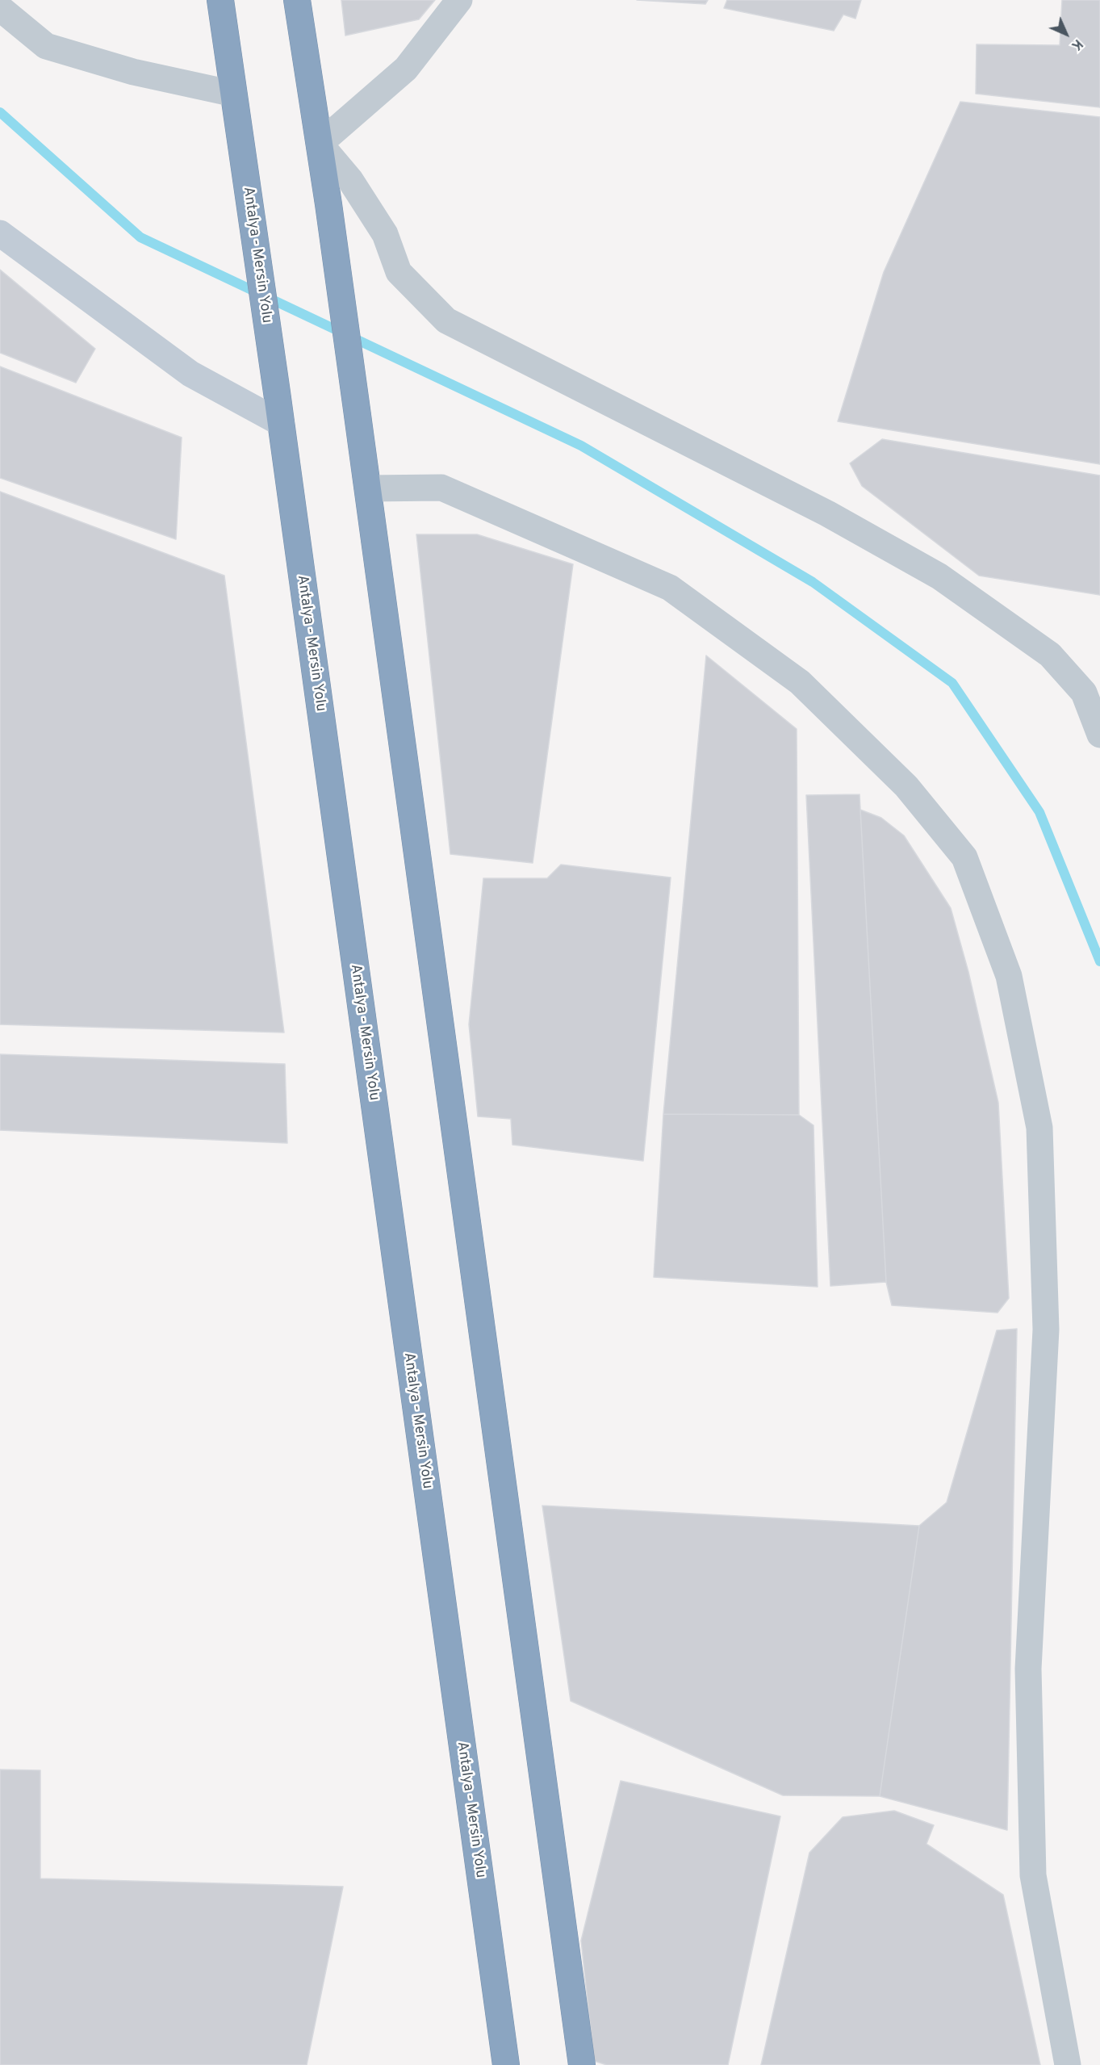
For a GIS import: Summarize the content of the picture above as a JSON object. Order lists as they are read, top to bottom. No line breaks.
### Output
{"streets":{"highway":["Antalya - Mersin Yolu"]},"north":"bottom right"}
